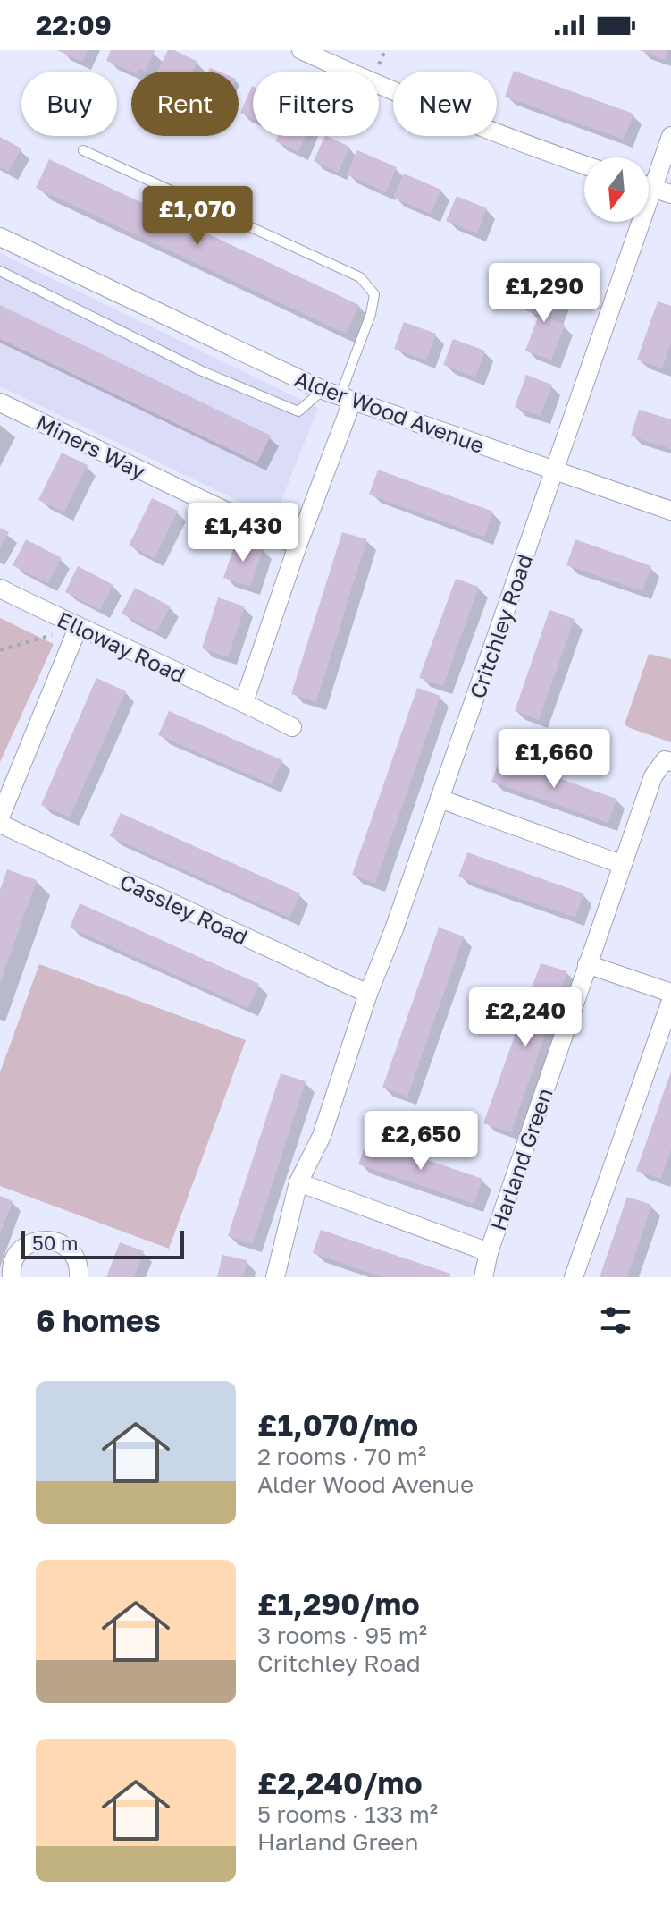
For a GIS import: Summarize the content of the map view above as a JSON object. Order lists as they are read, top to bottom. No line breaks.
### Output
{"streets":{"street":["Alder Wood Avenue","Miners Way","Critchley Road","Elloway Road","Cassley Road","Harland Green"]},"crossings":[["Alder Wood Avenue","Critchley Road"],["Critchley Road","Cassley Road"],["Critchley Road","Harland Green"]],"scale_bar":"50 m","north":"bottom","page":{"status":"22:09","chip":["Buy","Rent","Filters","New"],"price":["£1,070","£1,290","£1,430","£1,660","£2,240","£2,650"],"scale":"50 m","heading":"6 homes","list":[{"name":"£1,070/mo","note":"2 rooms · 70 m² · Alder Wood Avenue"},{"name":"£1,290/mo","note":"3 rooms · 95 m² · Critchley Road"},{"name":"£2,240/mo","note":"5 rooms · 133 m² · Harland Green"}]}}
